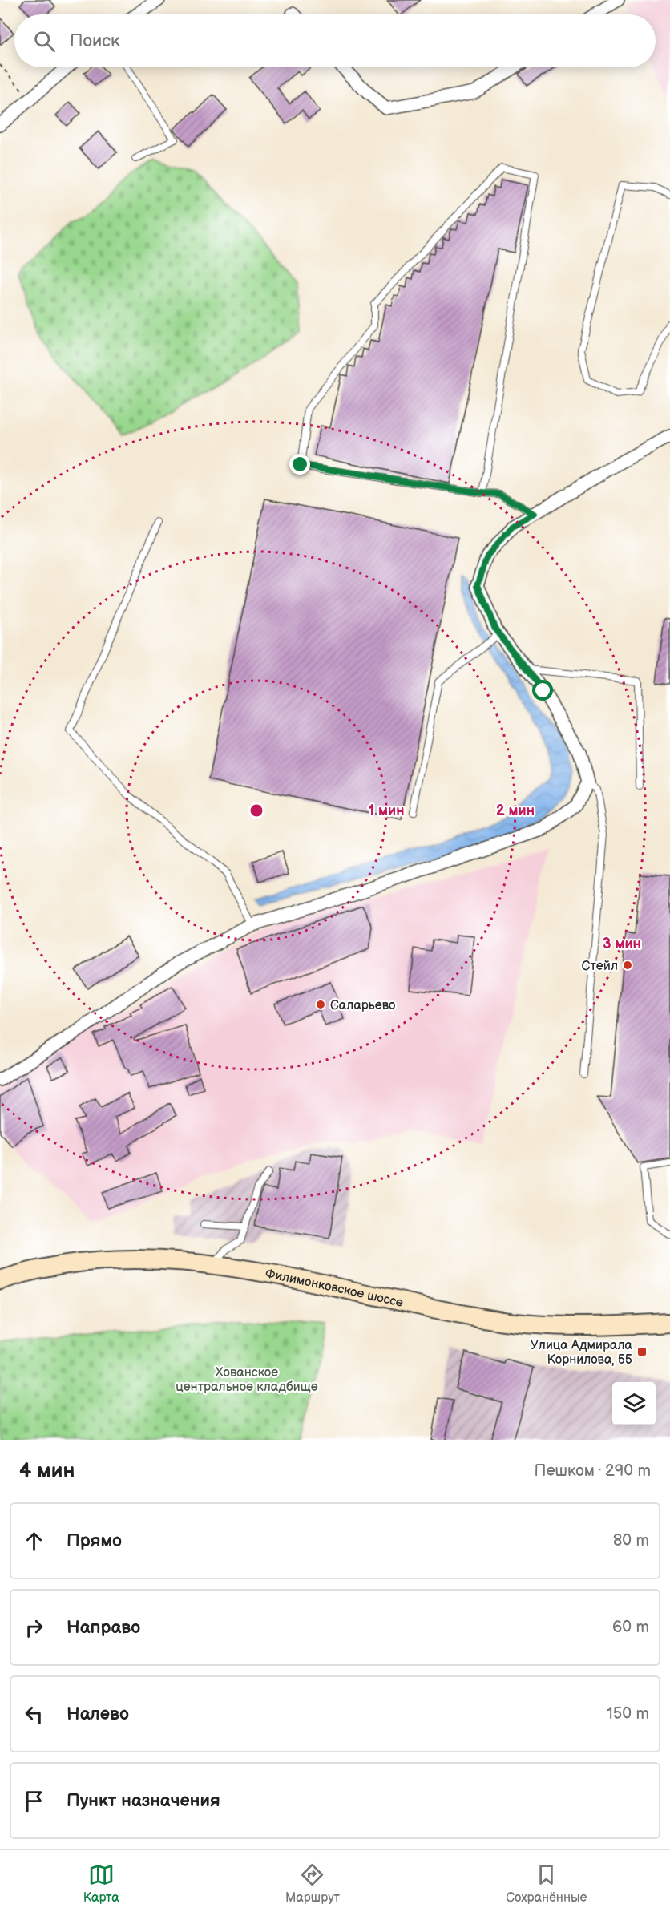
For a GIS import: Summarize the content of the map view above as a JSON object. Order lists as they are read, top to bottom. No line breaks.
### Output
{"streets":{"main road":["Филимонковское шоссе"]},"parks":["Хованское центральное кладбище"],"places":{"other":["Стейл","Саларьево"],"transit":["Улица Адмирала Корнилова, 55"]},"page":{"search":"Поиск","heading":["4 мин","Пешком · 290 m"],"list":[["Прямо","80 m"],["Направо","60 m"],["Налево","150 m"],"Пункт назначения"],"nav":["Карта","Маршрут","Сохранённые"]},"rings":["1 мин","2 мин","3 мин"]}
